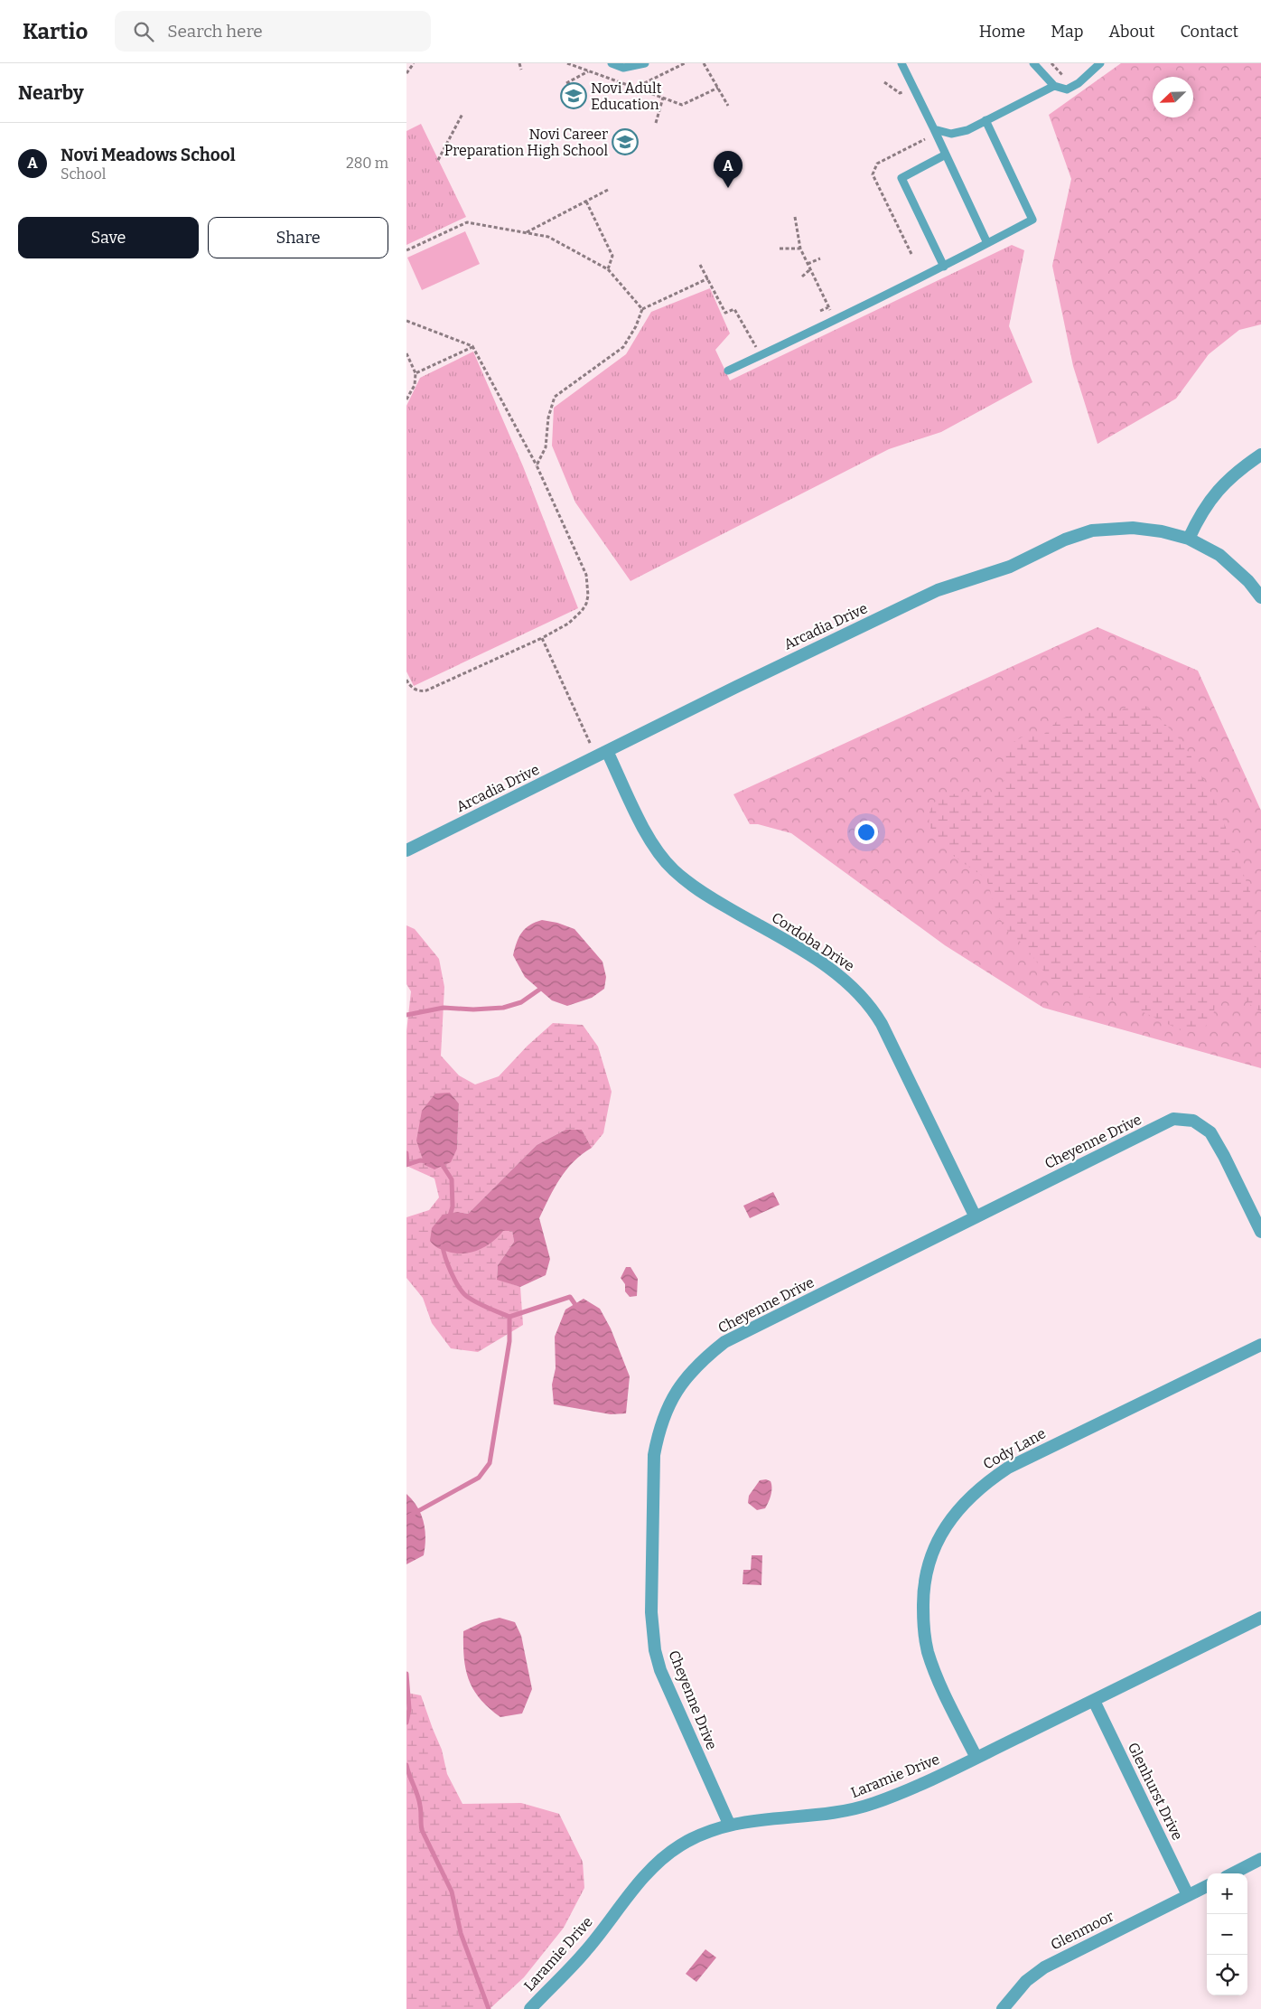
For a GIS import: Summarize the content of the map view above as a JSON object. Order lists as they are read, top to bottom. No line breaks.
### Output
{"streets":{"street":["Arcadia Drive","Cordoba Drive","Cheyenne Drive","Cody Lane","Laramie Drive","Glenhurst Drive","Glenmoor"]},"crossings":[["Arcadia Drive","Cordoba Drive"],["Cordoba Drive","Cheyenne Drive"],["Cheyenne Drive","Laramie Drive"],["Cody Lane","Laramie Drive"],["Laramie Drive","Glenhurst Drive"],["Glenhurst Drive","Glenmoor"]],"places":{"school or university":["Novi Adult Education","Novi Career Preparation High School"]},"north":"bottom left","page":{"header":"Kartio","search":"Search here","nav":["Home","Map","About","Contact"],"heading":"Nearby","list":[{"mark":"A","name":"Novi Meadows School","note":"School","value":"280 m"}],"pins":"A","buttons":["Save","Share"],"map_buttons":["+","−"]}}
